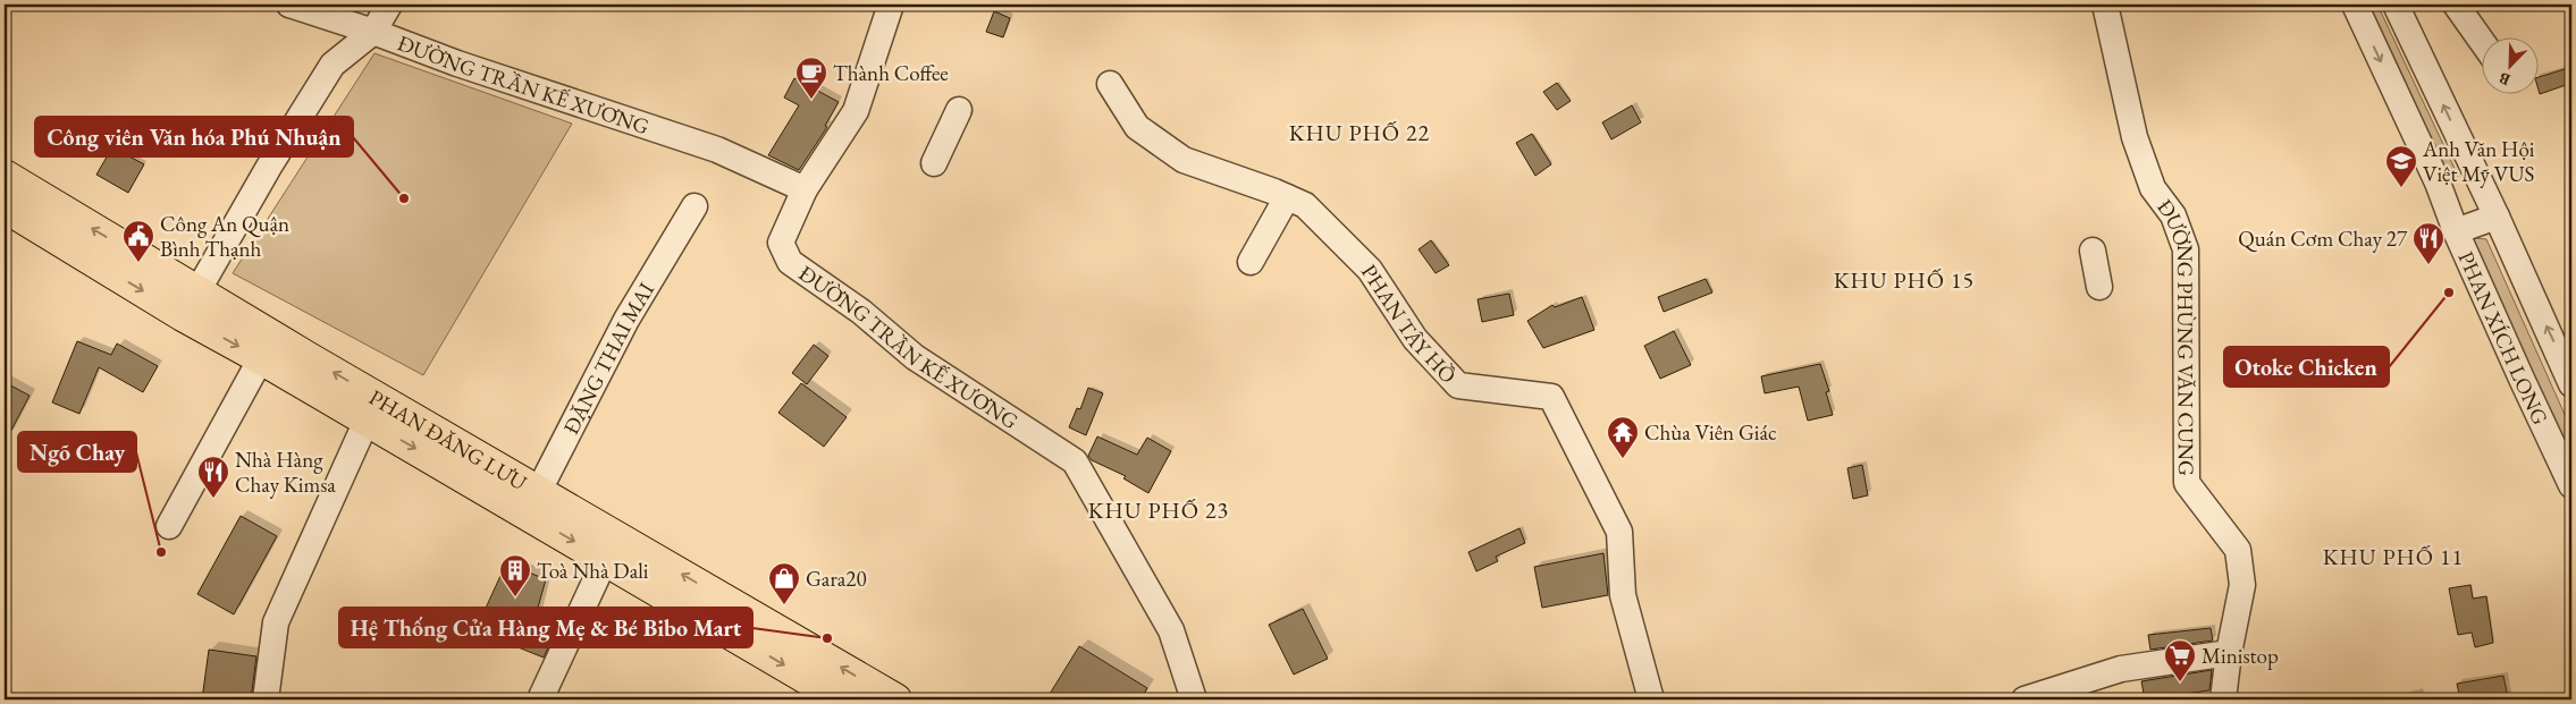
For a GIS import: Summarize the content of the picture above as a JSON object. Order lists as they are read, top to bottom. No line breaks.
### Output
{"streets":{"main road":["PHAN ĐĂNG LƯU"],"street":["ĐƯỜNG TRẦN KẾ XƯƠNG","PHAN TÂY HỒ","PHAN XÍCH LONG","ĐƯỜNG PHÙNG VĂN CUNG","ĐẶNG THAI MAI"]},"crossings":[["ĐẶNG THAI MAI","PHAN ĐĂNG LƯU"]],"districts":["KHU PHỐ 22","KHU PHỐ 15","KHU PHỐ 23","KHU PHỐ 11"],"places":{"cafe":["Thành Coffee"],"school or university":["Anh Văn Hội Việt Mỹ VUS"],"other":["Công viên Văn hóa Phú Nhuận","Otoke Chicken","Ngõ Chay","Hệ Thống Cửa Hàng Mẹ & Bé Bibo Mart"],"public building":["Công An Quận Bình Thạnh"],"restaurant":["Quán Cơm Chay 27","Nhà Hàng Chay Kimsa"],"temple":["Chùa Viên Giác"],"building":["Toà Nhà Dali"],"shop":["Gara20"],"supermarket":["Ministop"]},"north":"bottom left"}
